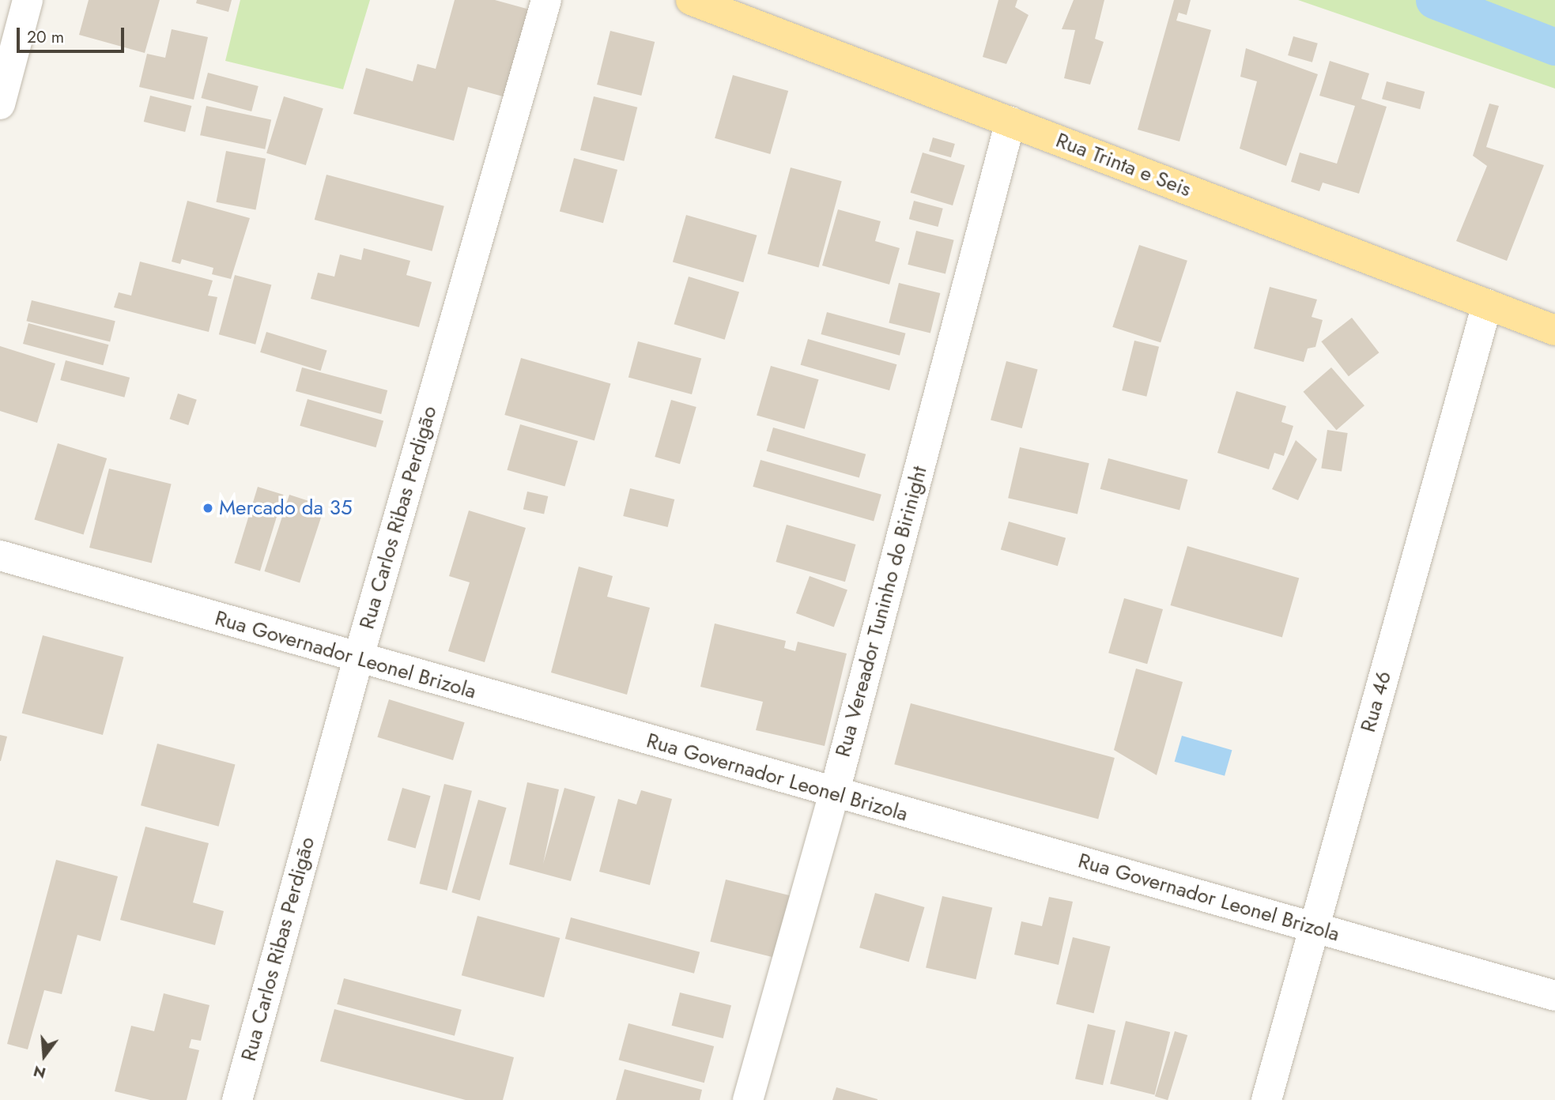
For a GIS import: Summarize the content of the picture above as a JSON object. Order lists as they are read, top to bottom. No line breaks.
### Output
{"streets":{"main road":["Rua Trinta e Seis"],"street":["Rua Carlos Ribas Perdigão","Rua Vereador Tuninho do Birinight","Rua Governador Leonel Brizola","Rua 46"]},"crossings":[["Rua Trinta e Seis","Rua Vereador Tuninho do Birinight"],["Rua Trinta e Seis","Rua 46"],["Rua Carlos Ribas Perdigão","Rua Governador Leonel Brizola"],["Rua Vereador Tuninho do Birinight","Rua Governador Leonel Brizola"],["Rua Governador Leonel Brizola","Rua 46"]],"places":["Mercado da 35"],"scale_bar":"20 m","north":"bottom"}
